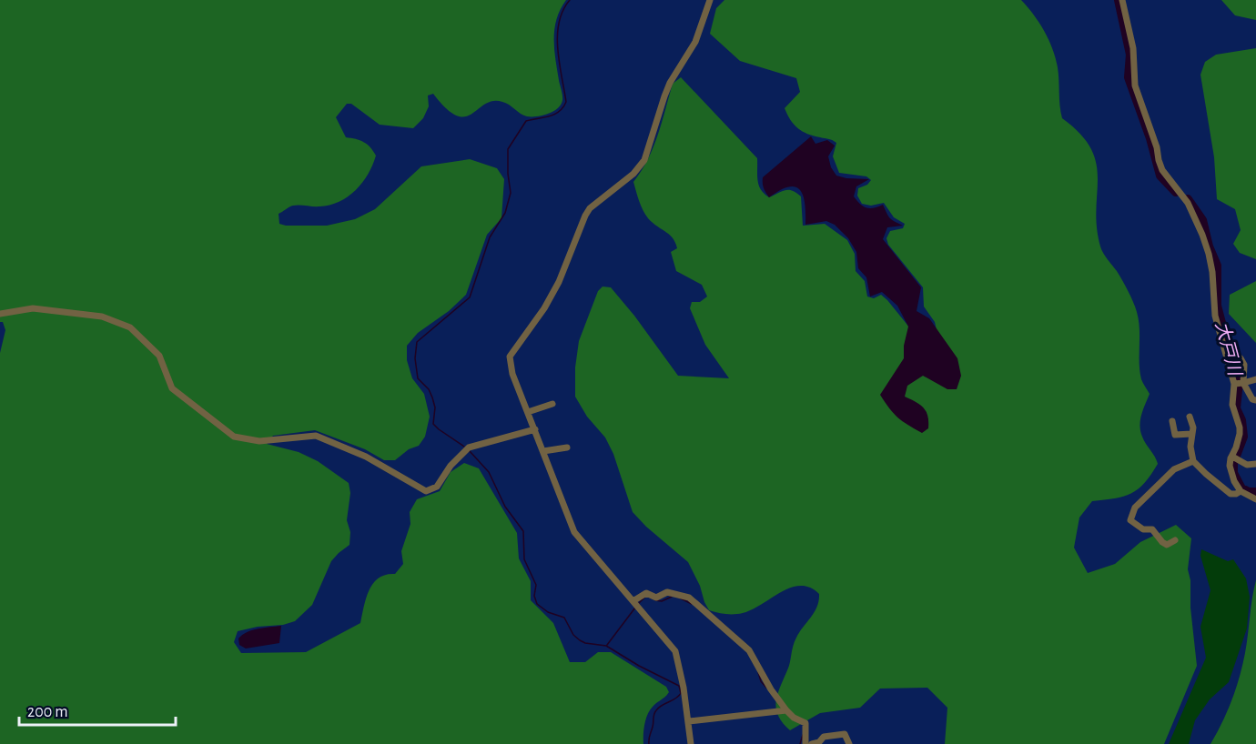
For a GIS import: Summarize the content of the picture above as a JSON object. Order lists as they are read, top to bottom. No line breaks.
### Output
{"water":["大戸川"],"scale_bar":"200 m"}
